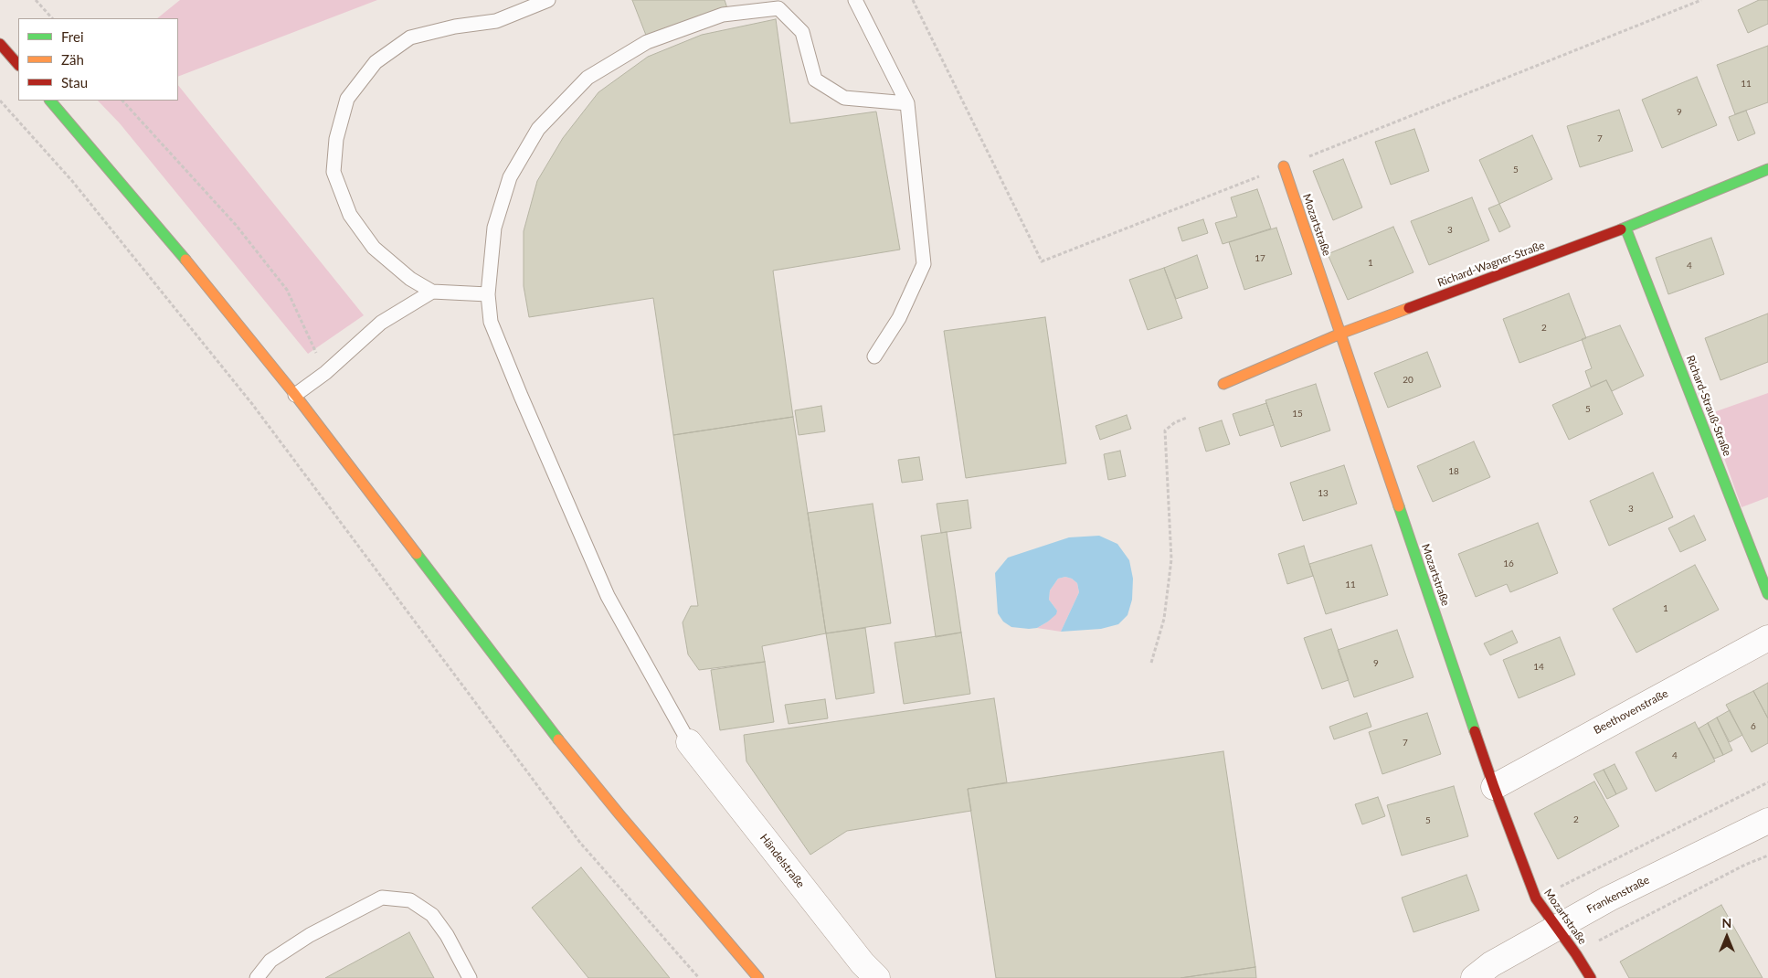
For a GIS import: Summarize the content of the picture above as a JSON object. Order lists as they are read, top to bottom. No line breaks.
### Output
{"streets":{"street":["Mozartstraße","Richard-Wagner-Straße","Richard-Strauß-Straße","Beethovenstraße","Händelstraße","Frankenstraße"]},"crossings":[["Mozartstraße","Richard-Wagner-Straße"],["Mozartstraße","Beethovenstraße"],["Mozartstraße","Frankenstraße"],["Richard-Wagner-Straße","Richard-Strauß-Straße"]],"house_numbers":["11","9","7","5","3","17","1","4","2","20","5","15","18","13","3","16","11","1","9","14","6","7","4","2","5"],"legend":["Frei","Zäh","Stau"],"north":"top"}
